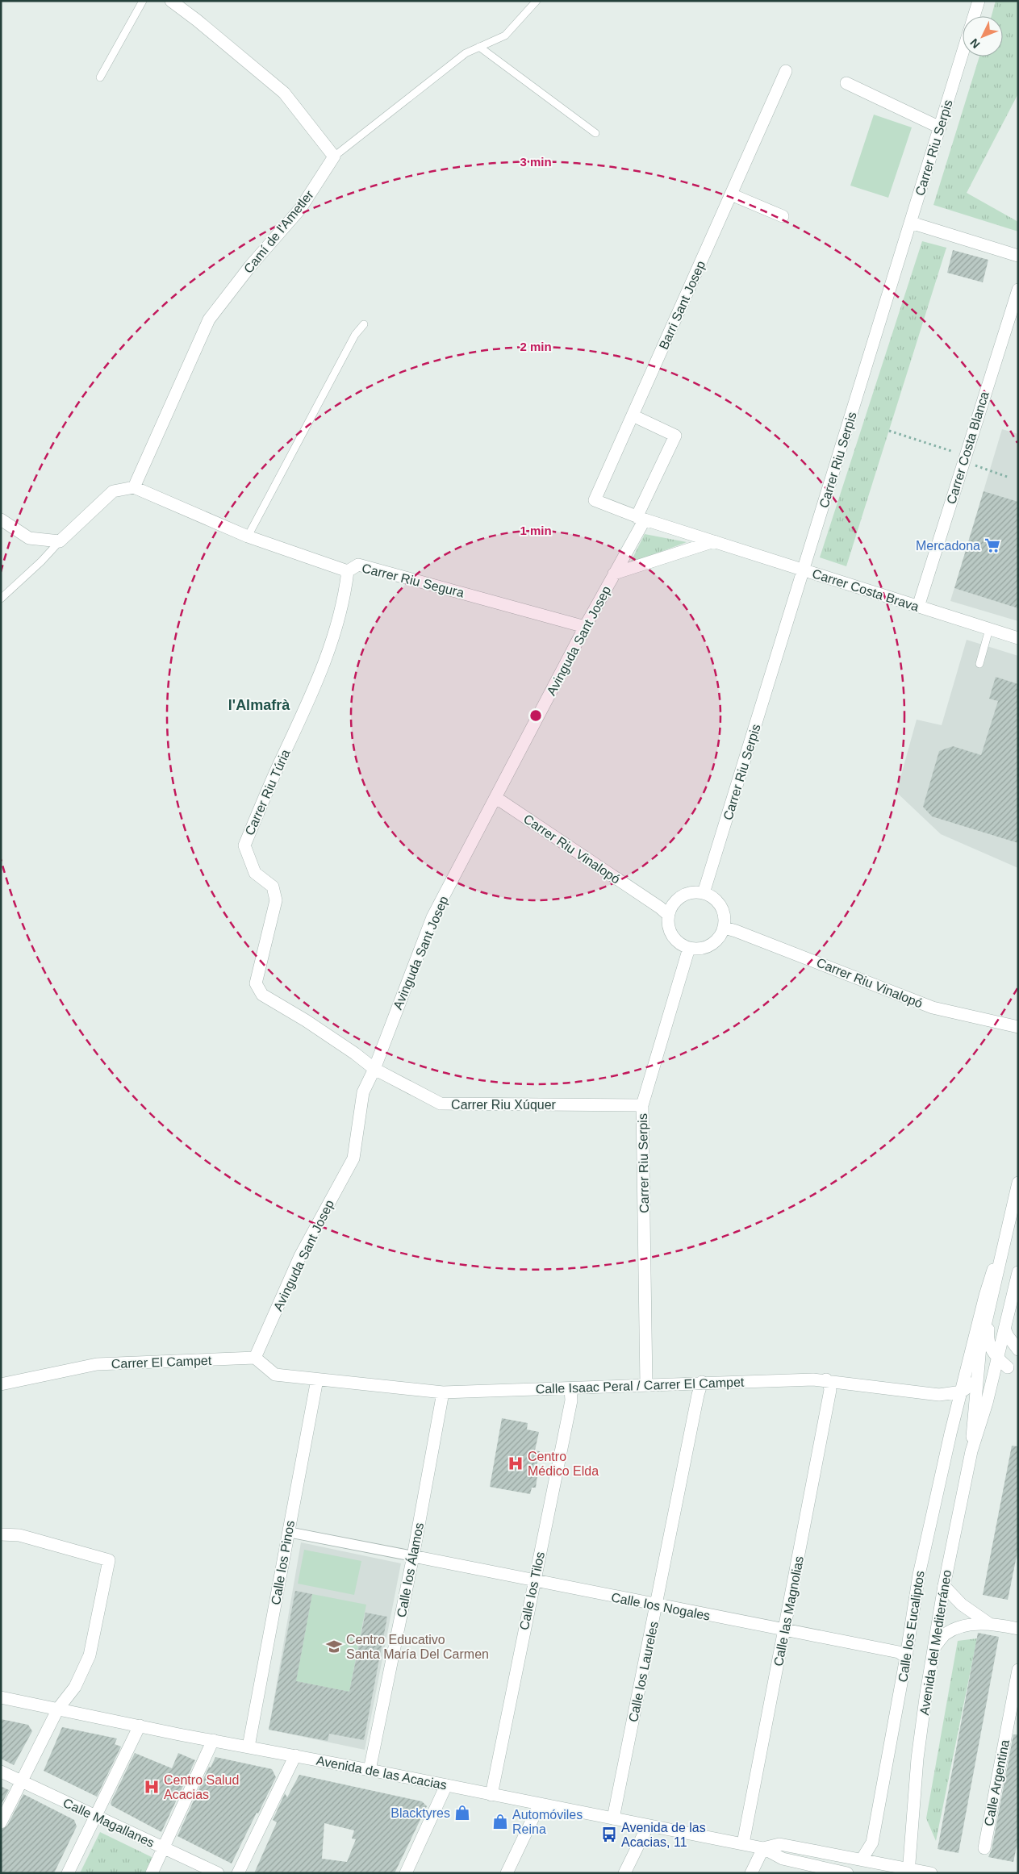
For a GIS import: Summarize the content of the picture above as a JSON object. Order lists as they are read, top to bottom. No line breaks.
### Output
{"streets":{"street":["Carrer Riu Serpis","Camí de l'Ametler","Barri Sant Josep","Carrer Costa Blanca","Carrer Riu Segura","Carrer Costa Brava","Avinguda Sant Josep","Carrer Riu Túria","Carrer Riu Vinalopó","Carrer Riu Xúquer","Carrer El Campet","Calle Isaac Peral / Carrer El Campet","Calle los Pinos","Calle los Álamos","Calle los Tilos","Calle los Nogales","Calle las Magnolias","Calle los Eucaliptos","Avenida del Mediterráneo","Calle los Laureles","Avenida de las Acacias","Calle Argentina","Calle Magallanes"]},"crossings":[["Carrer Riu Serpis","Carrer Costa Brava"],["Carrer Riu Serpis","Carrer Riu Vinalopó"],["Carrer Riu Serpis","Carrer Riu Xúquer"],["Carrer Riu Serpis","Calle Isaac Peral / Carrer El Campet"],["Camí de l'Ametler","Carrer Riu Segura"],["Barri Sant Josep","Carrer Costa Brava"],["Barri Sant Josep","Avinguda Sant Josep"],["Carrer Costa Blanca","Carrer Costa Brava"],["Carrer Riu Segura","Avinguda Sant Josep"],["Carrer Riu Segura","Carrer Riu Túria"],["Carrer Costa Brava","Avinguda Sant Josep"],["Avinguda Sant Josep","Carrer Riu Túria"],["Avinguda Sant Josep","Carrer Riu Vinalopó"],["Avinguda Sant Josep","Carrer Riu Xúquer"],["Avinguda Sant Josep","Carrer El Campet"],["Carrer Riu Túria","Carrer Riu Xúquer"],["Calle Isaac Peral / Carrer El Campet","Calle los Pinos"],["Calle Isaac Peral / Carrer El Campet","Calle los Álamos"],["Calle Isaac Peral / Carrer El Campet","Calle los Tilos"],["Calle Isaac Peral / Carrer El Campet","Calle las Magnolias"],["Calle Isaac Peral / Carrer El Campet","Calle los Eucaliptos"],["Calle Isaac Peral / Carrer El Campet","Avenida del Mediterráneo"],["Calle Isaac Peral / Carrer El Campet","Calle los Laureles"],["Calle los Pinos","Avenida de las Acacias"],["Calle los Álamos","Calle los Nogales"],["Calle los Álamos","Avenida de las Acacias"],["Calle los Tilos","Calle los Nogales"],["Calle los Tilos","Avenida de las Acacias"],["Calle los Nogales","Calle las Magnolias"],["Calle los Nogales","Calle los Eucaliptos"],["Calle los Nogales","Calle los Laureles"],["Calle las Magnolias","Avenida de las Acacias"],["Calle los Eucaliptos","Avenida del Mediterráneo"],["Calle los Eucaliptos","Avenida de las Acacias"],["Avenida del Mediterráneo","Avenida de las Acacias"],["Calle los Laureles","Avenida de las Acacias"]],"districts":["l'Almafrà"],"places":{"supermarket":["Mercadona"],"hospital":["Centro Médico Elda","Centro Salud Acacias"],"school or university":["Centro Educativo Santa María Del Carmen"],"shop":["Blacktyres","Automóviles Reina"],"bus stop":["Avenida de las Acacias, 11"]},"north":"bottom left","rings":["3 min","2 min","1 min"]}
